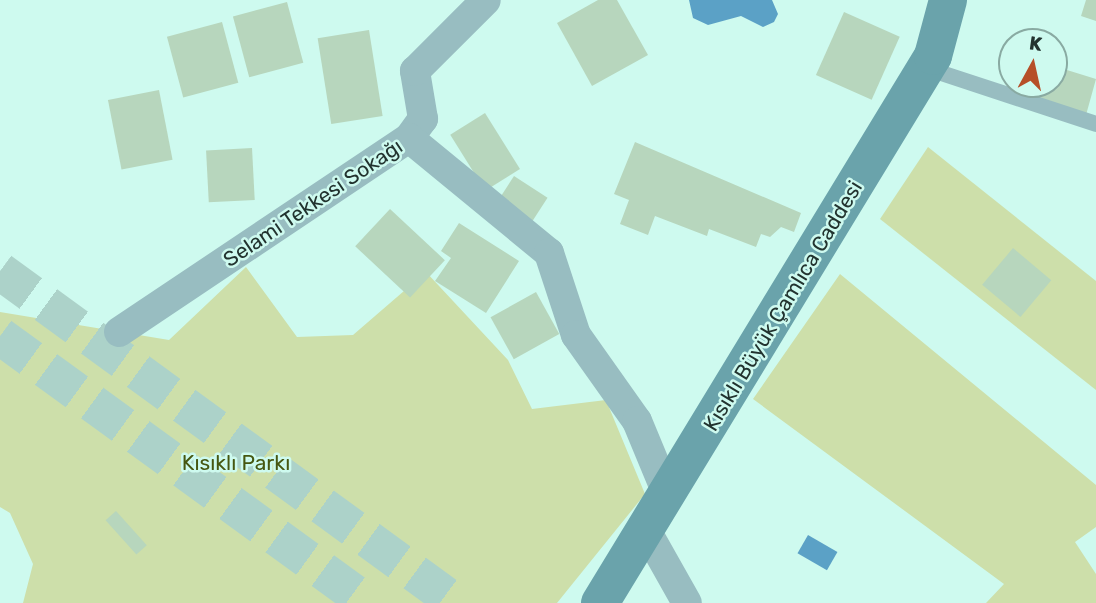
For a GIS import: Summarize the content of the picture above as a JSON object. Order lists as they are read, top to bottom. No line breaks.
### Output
{"streets":{"main road":["Kısıklı Büyük Çamlıca Caddesi"],"street":["Selami Tekkesi Sokağı"]},"crossings":[["Selami Tekkesi Sokağı","Kısıklı Büyük Çamlıca Caddesi"]],"parks":["Kısıklı Parkı"],"north":"top"}
